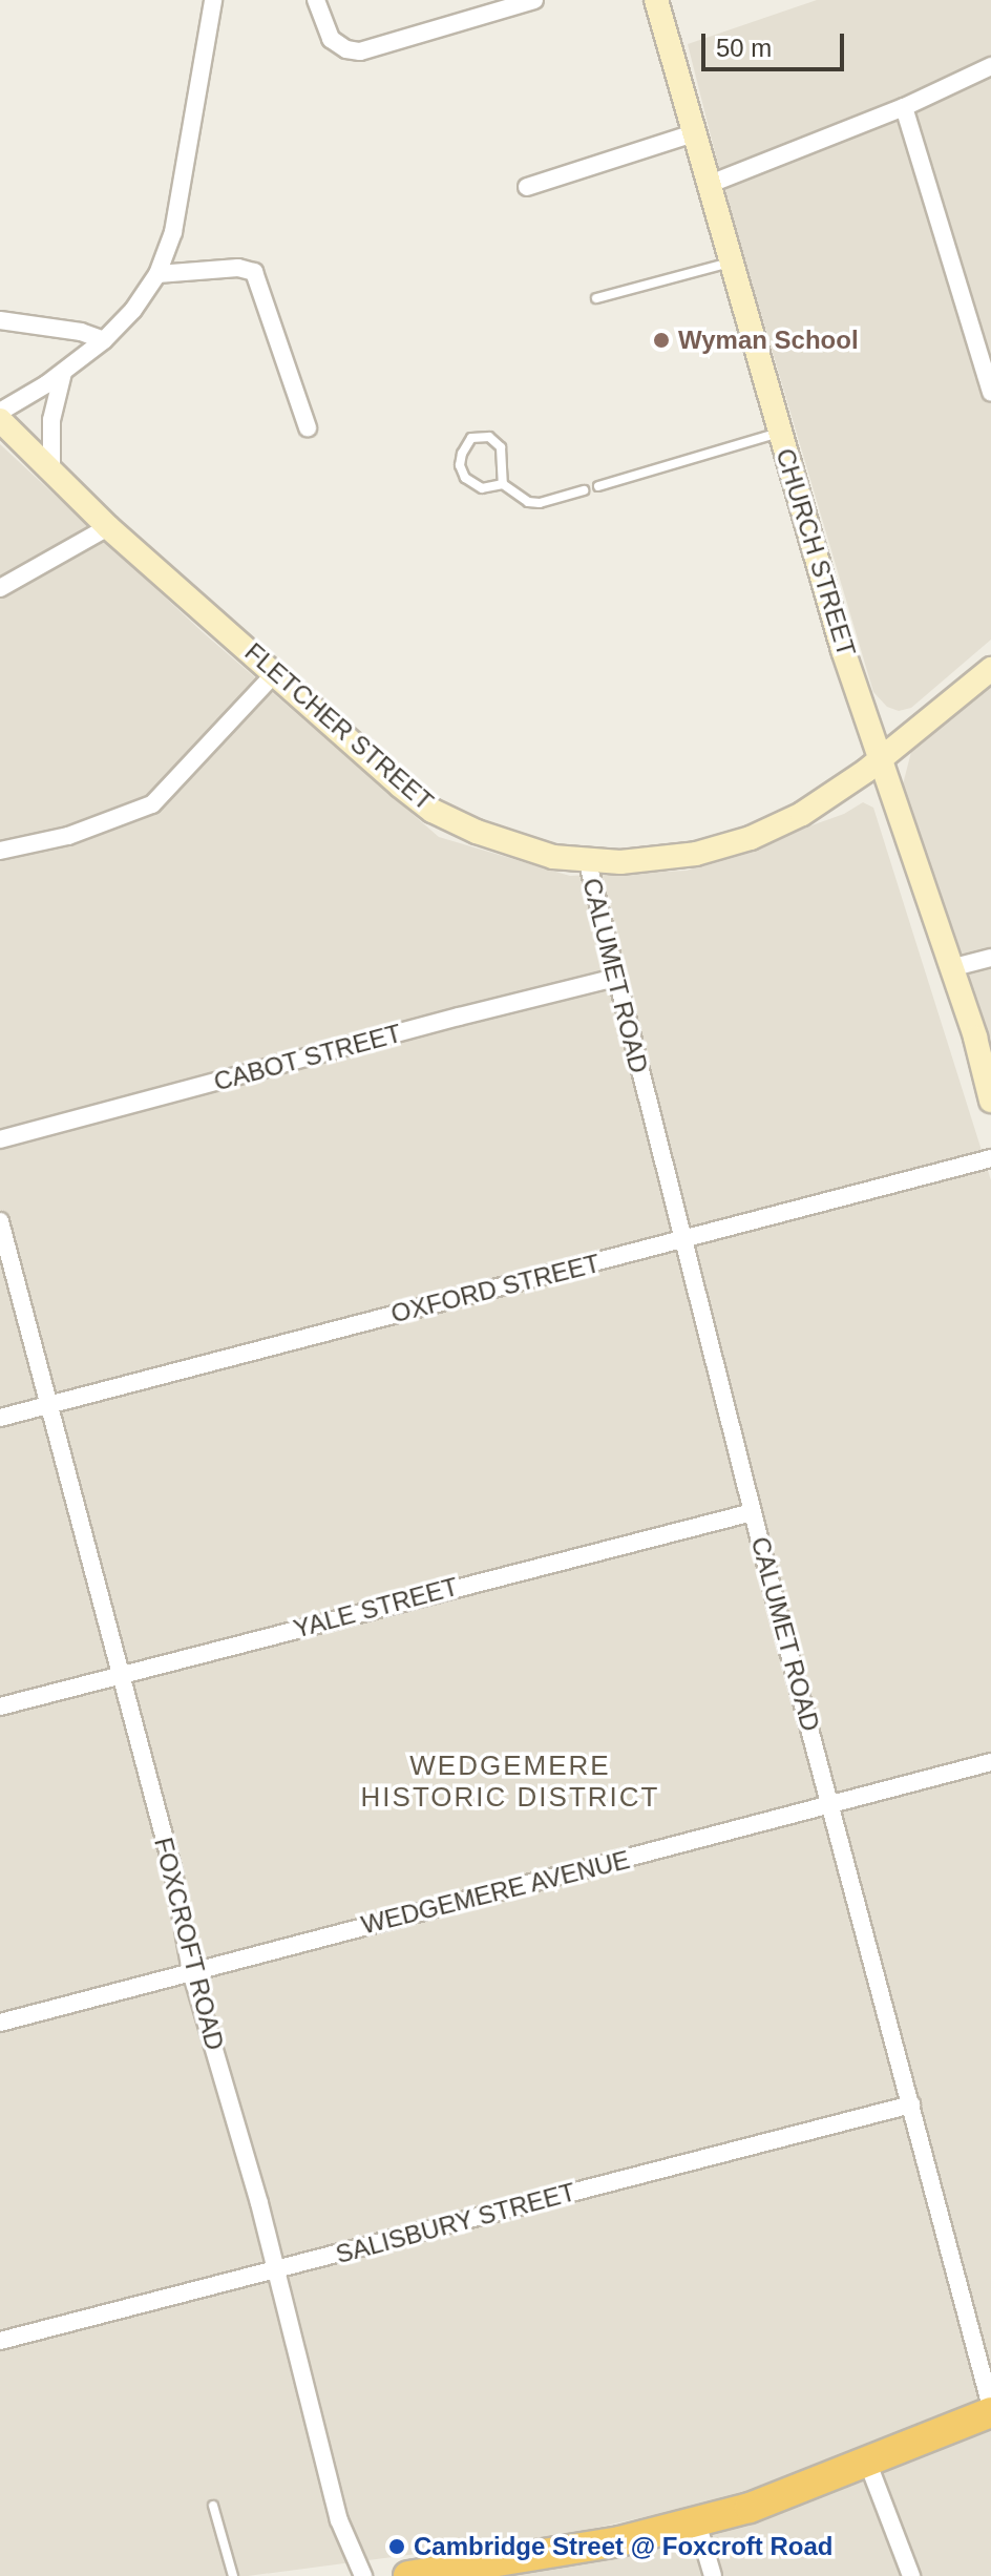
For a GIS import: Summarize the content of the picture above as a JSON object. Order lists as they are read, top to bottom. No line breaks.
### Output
{"streets":{"street":["CHURCH STREET","FLETCHER STREET","CALUMET ROAD","CABOT STREET","OXFORD STREET","YALE STREET","WEDGEMERE AVENUE","FOXCROFT ROAD","SALISBURY STREET"]},"crossings":[["CHURCH STREET","FLETCHER STREET"],["FLETCHER STREET","CALUMET ROAD"],["CALUMET ROAD","CABOT STREET"],["CALUMET ROAD","OXFORD STREET"],["CALUMET ROAD","YALE STREET"],["CALUMET ROAD","WEDGEMERE AVENUE"],["CALUMET ROAD","SALISBURY STREET"],["OXFORD STREET","FOXCROFT ROAD"],["YALE STREET","FOXCROFT ROAD"],["WEDGEMERE AVENUE","FOXCROFT ROAD"],["FOXCROFT ROAD","SALISBURY STREET"]],"districts":["WEDGEMERE HISTORIC DISTRICT"],"places":["Wyman School","Cambridge Street @ Foxcroft Road"],"scale_bar":"50 m"}
